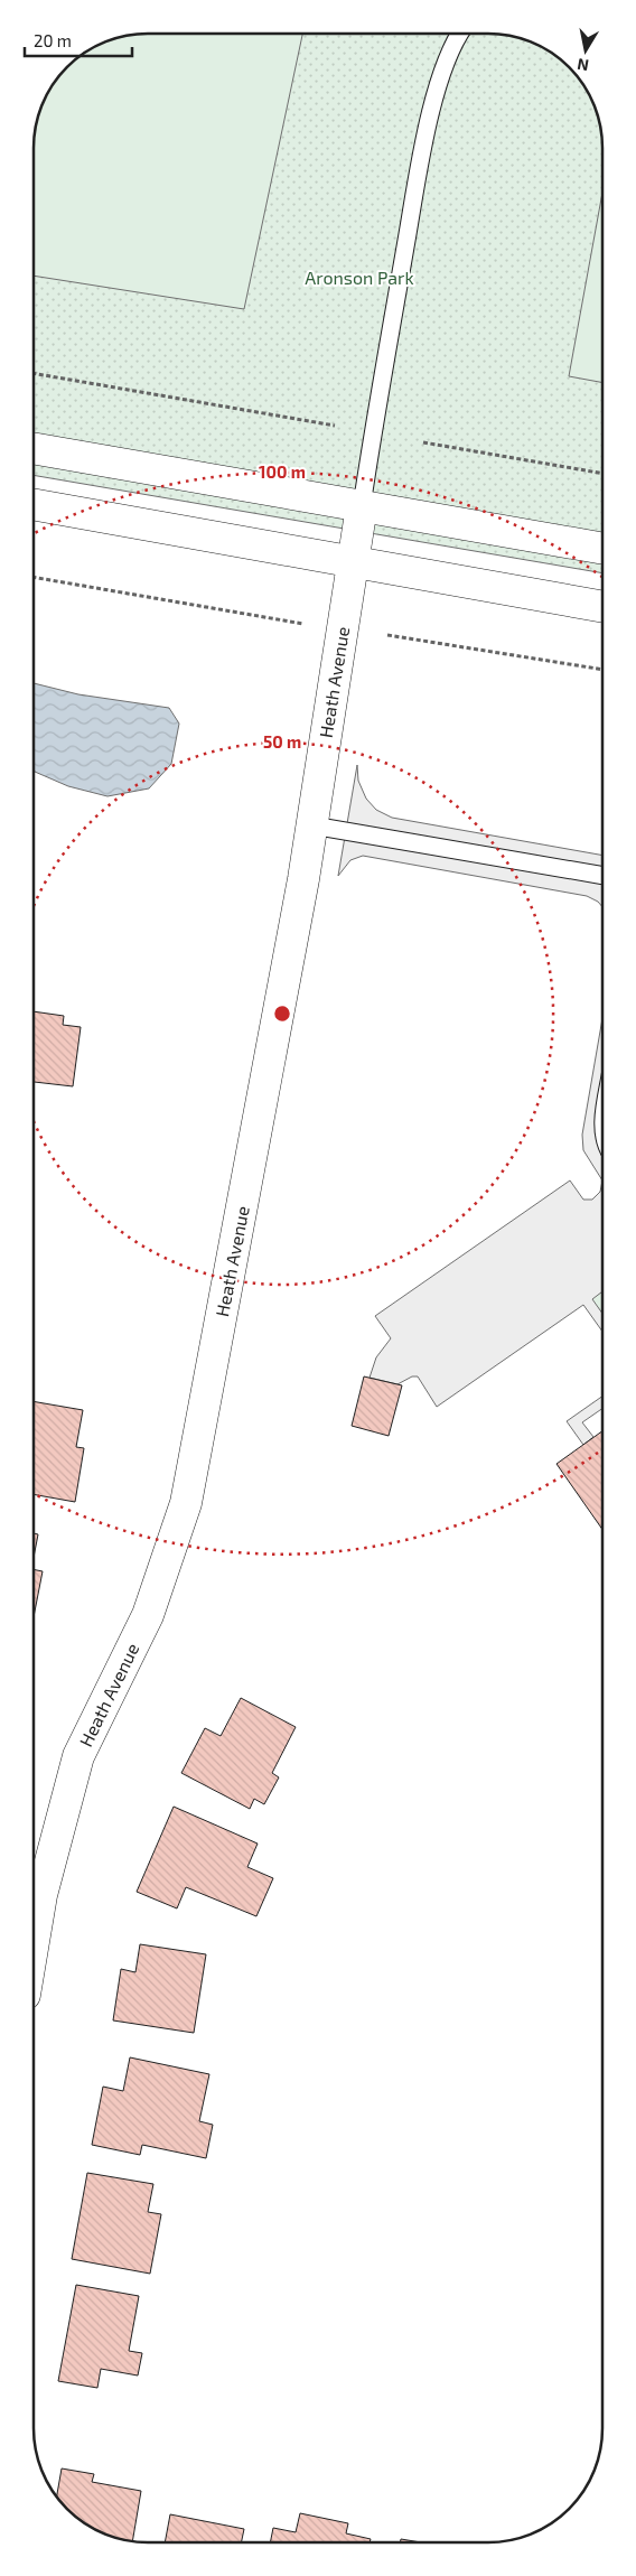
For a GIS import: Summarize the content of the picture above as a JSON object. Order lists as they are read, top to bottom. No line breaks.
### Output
{"streets":{"street":["Heath Avenue"]},"parks":["Aronson Park"],"scale_bar":"20 m","north":"bottom","rings":["100 m","50 m"]}
